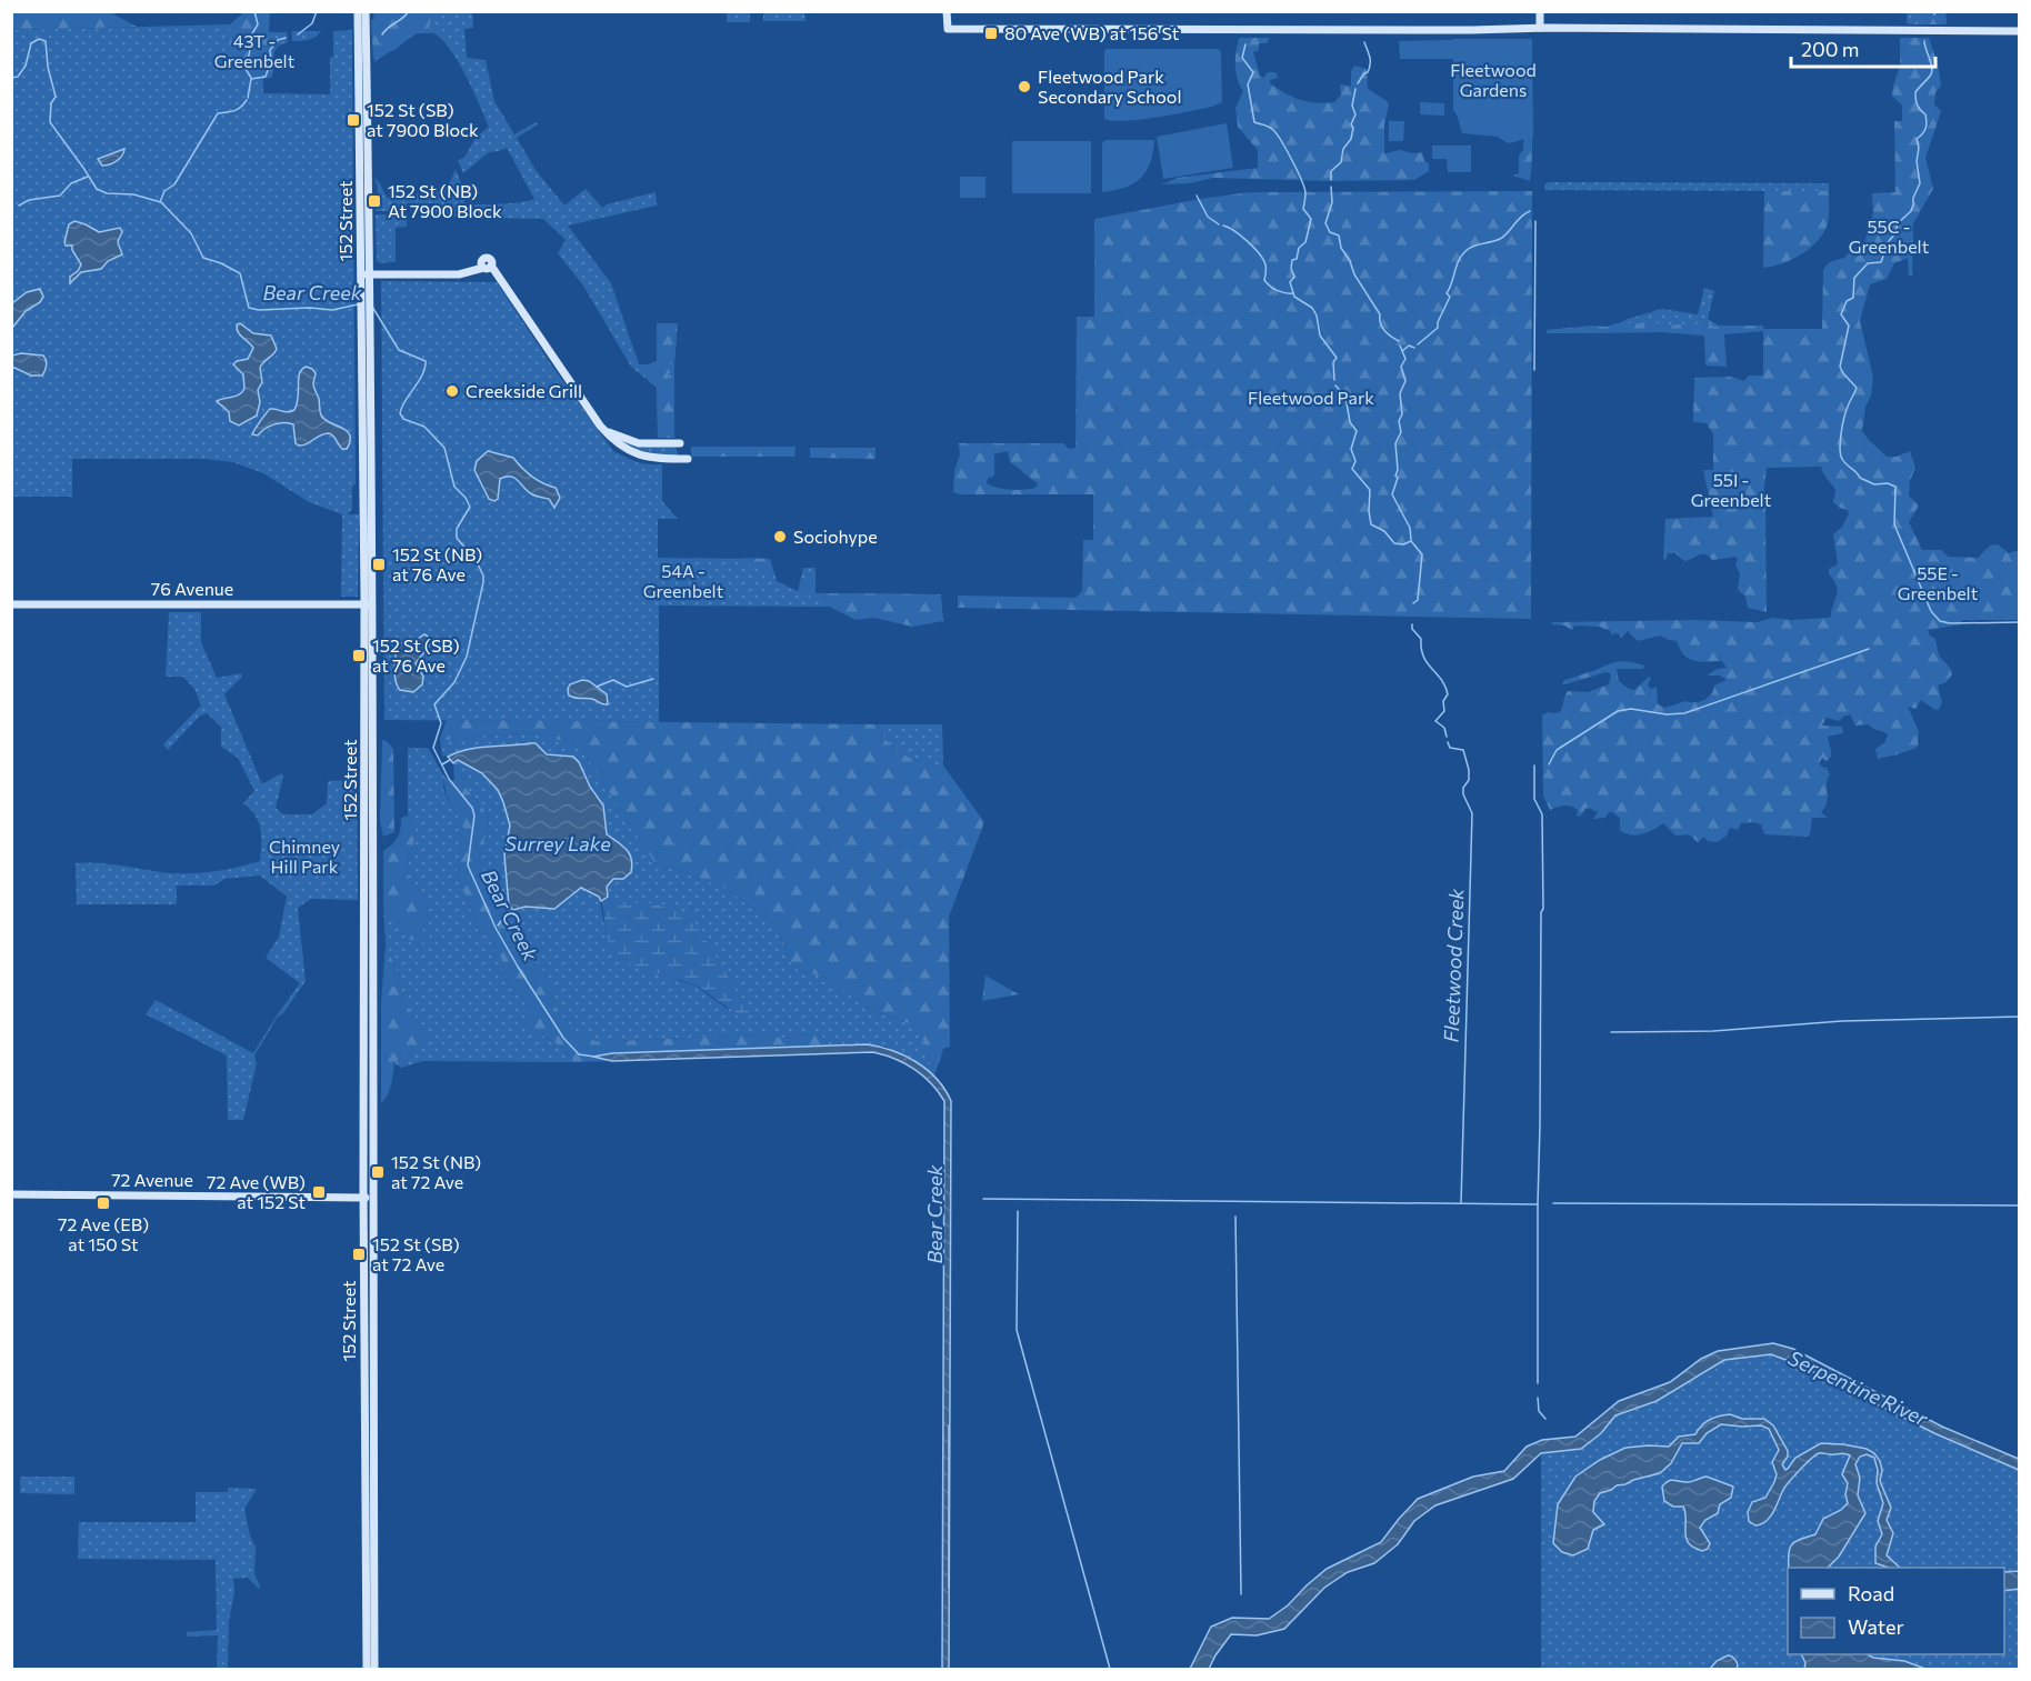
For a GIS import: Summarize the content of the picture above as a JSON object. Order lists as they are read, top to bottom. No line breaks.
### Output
{"streets":{"main road":["152 Street","76 Avenue","72 Avenue"]},"crossings":[["152 Street","76 Avenue"],["152 Street","72 Avenue"]],"water":["Bear Creek","Surrey Lake","Fleetwood Creek","Serpentine River"],"parks":["43T - Greenbelt","Fleetwood Gardens","55C - Greenbelt","Fleetwood Park","55I - Greenbelt","54A - Greenbelt","55E - Greenbelt","Chimney Hill Park"],"places":{"transit":["80 Ave (WB) at 156 St","152 St (SB) at 7900 Block","152 St (NB) At 7900 Block","152 St (NB) at 76 Ave","152 St (SB) at 76 Ave","152 St (NB) at 72 Ave","72 Ave (WB) at 152 St","72 Ave (EB) at 150 St","152 St (SB) at 72 Ave"],"other":["Fleetwood Park Secondary School","Creekside Grill","Sociohype"]},"legend":["Road","Water"],"scale_bar":"200 m"}
